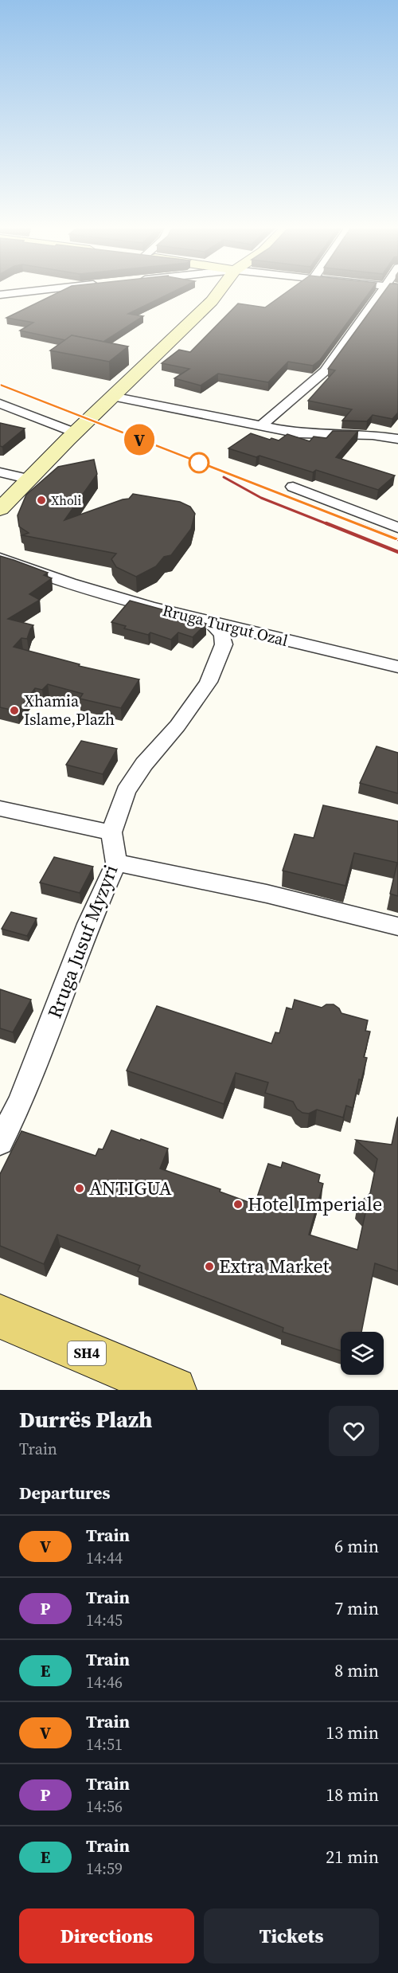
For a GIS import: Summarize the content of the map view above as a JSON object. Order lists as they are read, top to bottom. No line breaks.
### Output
{"streets":{"main road":["SH4"],"street":["Rruga Turgut Ozal","Rruga Jusuf Myzyri"]},"crossings":[["Rruga Turgut Ozal","Rruga Jusuf Myzyri"]],"places":["Xholi","Xhamia Islame,Plazh","ANTIGUA","Hotel Imperiale","Extra Market"],"page":{"on_map":"V","heading":[["Durrës Plazh","Train"],"Departures"],"list":[{"mark":"V","name":"Train","note":"14:44","value":"6 min"},{"mark":"P","name":"Train","note":"14:45","value":"7 min"},{"mark":"E","name":"Train","note":"14:46","value":"8 min"},{"mark":"V","name":"Train","note":"14:51","value":"13 min"},{"mark":"P","name":"Train","note":"14:56","value":"18 min"},{"mark":"E","name":"Train","note":"14:59","value":"21 min"}],"buttons":["Directions","Tickets"]}}
